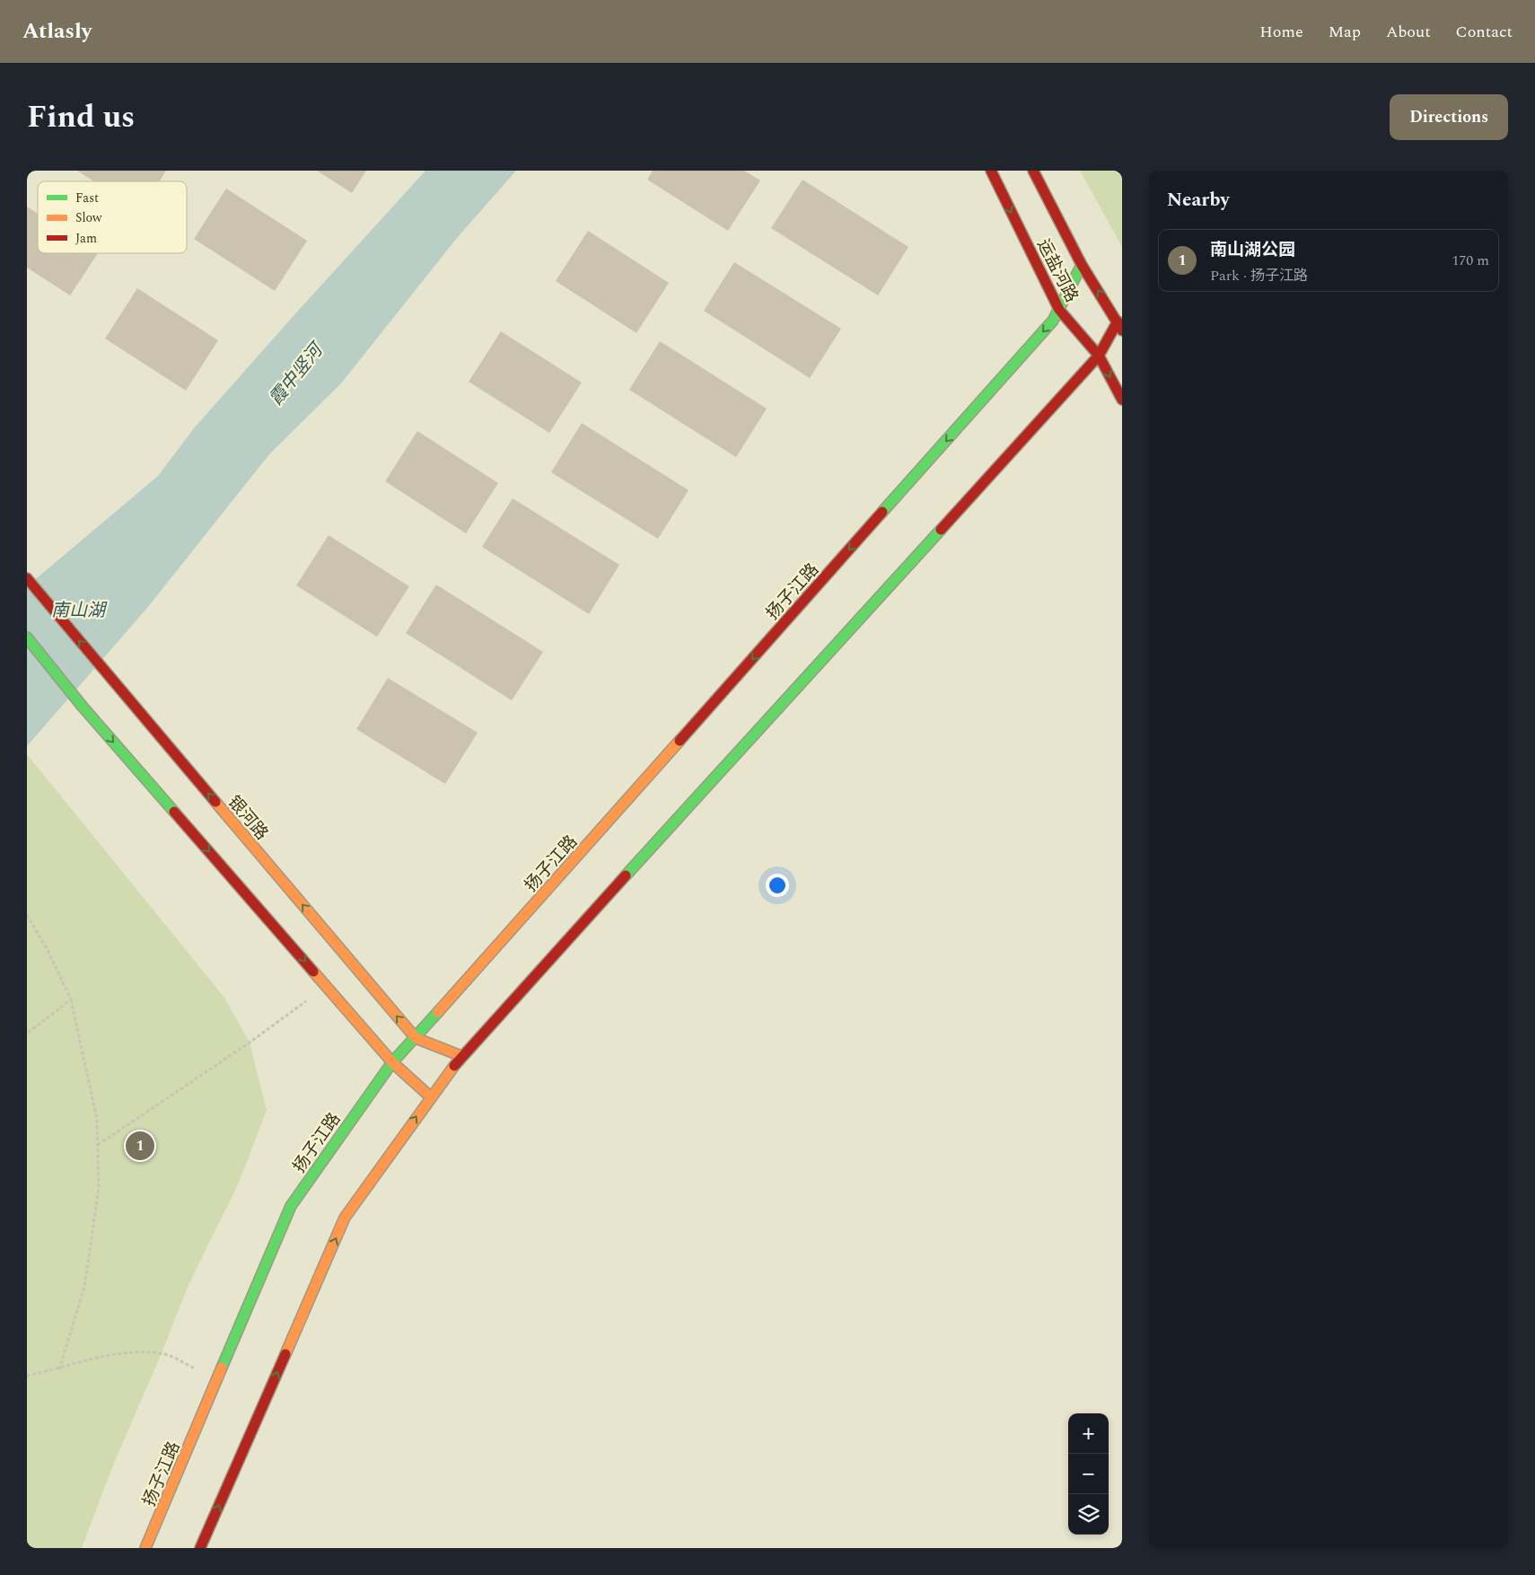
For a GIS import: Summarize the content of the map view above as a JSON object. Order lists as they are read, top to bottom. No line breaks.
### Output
{"streets":{"main road":["运盐河路","扬子江路","银河路"]},"crossings":[["运盐河路","扬子江路"],["扬子江路","银河路"]],"water":["霞中竖河","南山湖"],"legend":["Fast","Slow","Jam"],"page":{"header":"Atlasly","nav":["Home","Map","About","Contact"],"title":"Find us","buttons":"Directions","heading":"Nearby","list":[{"mark":"1","name":"南山湖公园","note":"Park · 扬子江路","value":"170 m"}],"pins":"1","map_buttons":["+","−"]}}
